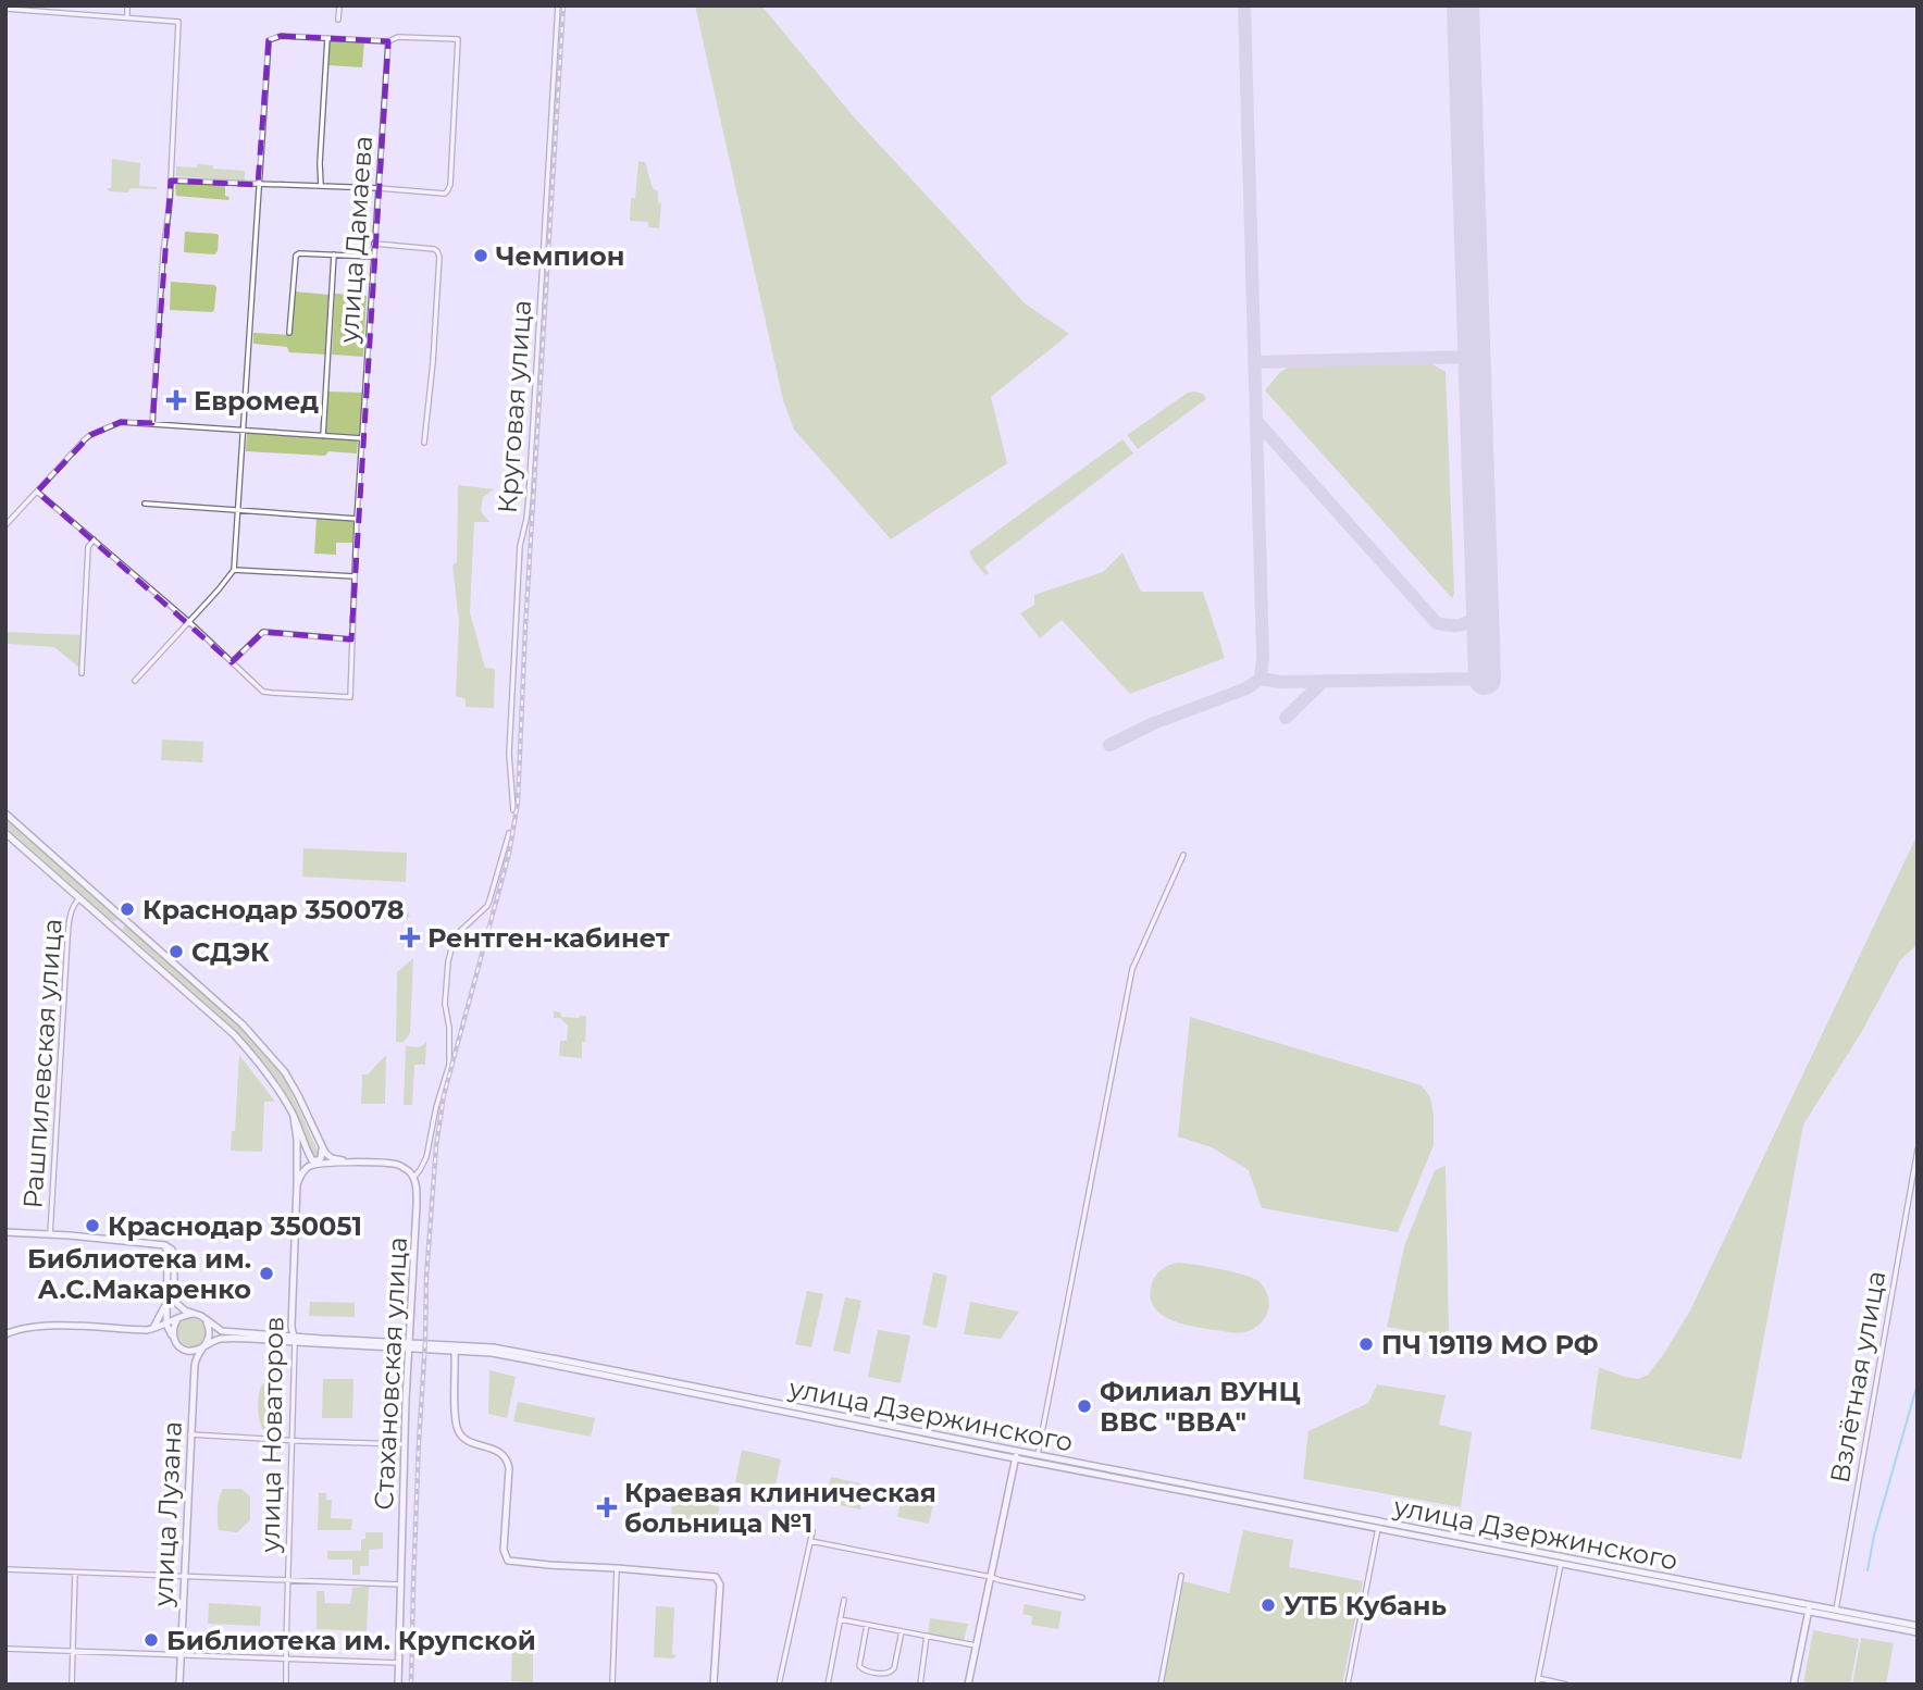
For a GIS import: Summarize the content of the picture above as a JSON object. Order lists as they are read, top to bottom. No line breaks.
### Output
{"streets":{"main road":["Рашпилевская улица","Стахановская улица","улица Дзержинского","улица Новаторов","улица Лузана"],"street":["улица Дамаева","Круговая улица","Взлётная улица"]},"crossings":[["Стахановская улица","улица Дзержинского"],["Взлётная улица","улица Дзержинского"],["улица Дзержинского","улица Новаторов"],["улица Дзержинского","улица Лузана"]],"places":{"other":["Чемпион","Краснодар 350078","СДЭК","Краснодар 350051","Библиотека им. А.С.Макаренко","ПЧ 19119 МО РФ","Филиал ВУНЦ ВВС \"ВВА\"","УТБ Кубань","Библиотека им. Крупской"],"health":["Евромед","Рентген-кабинет","Краевая клиническая больница №1"]}}
